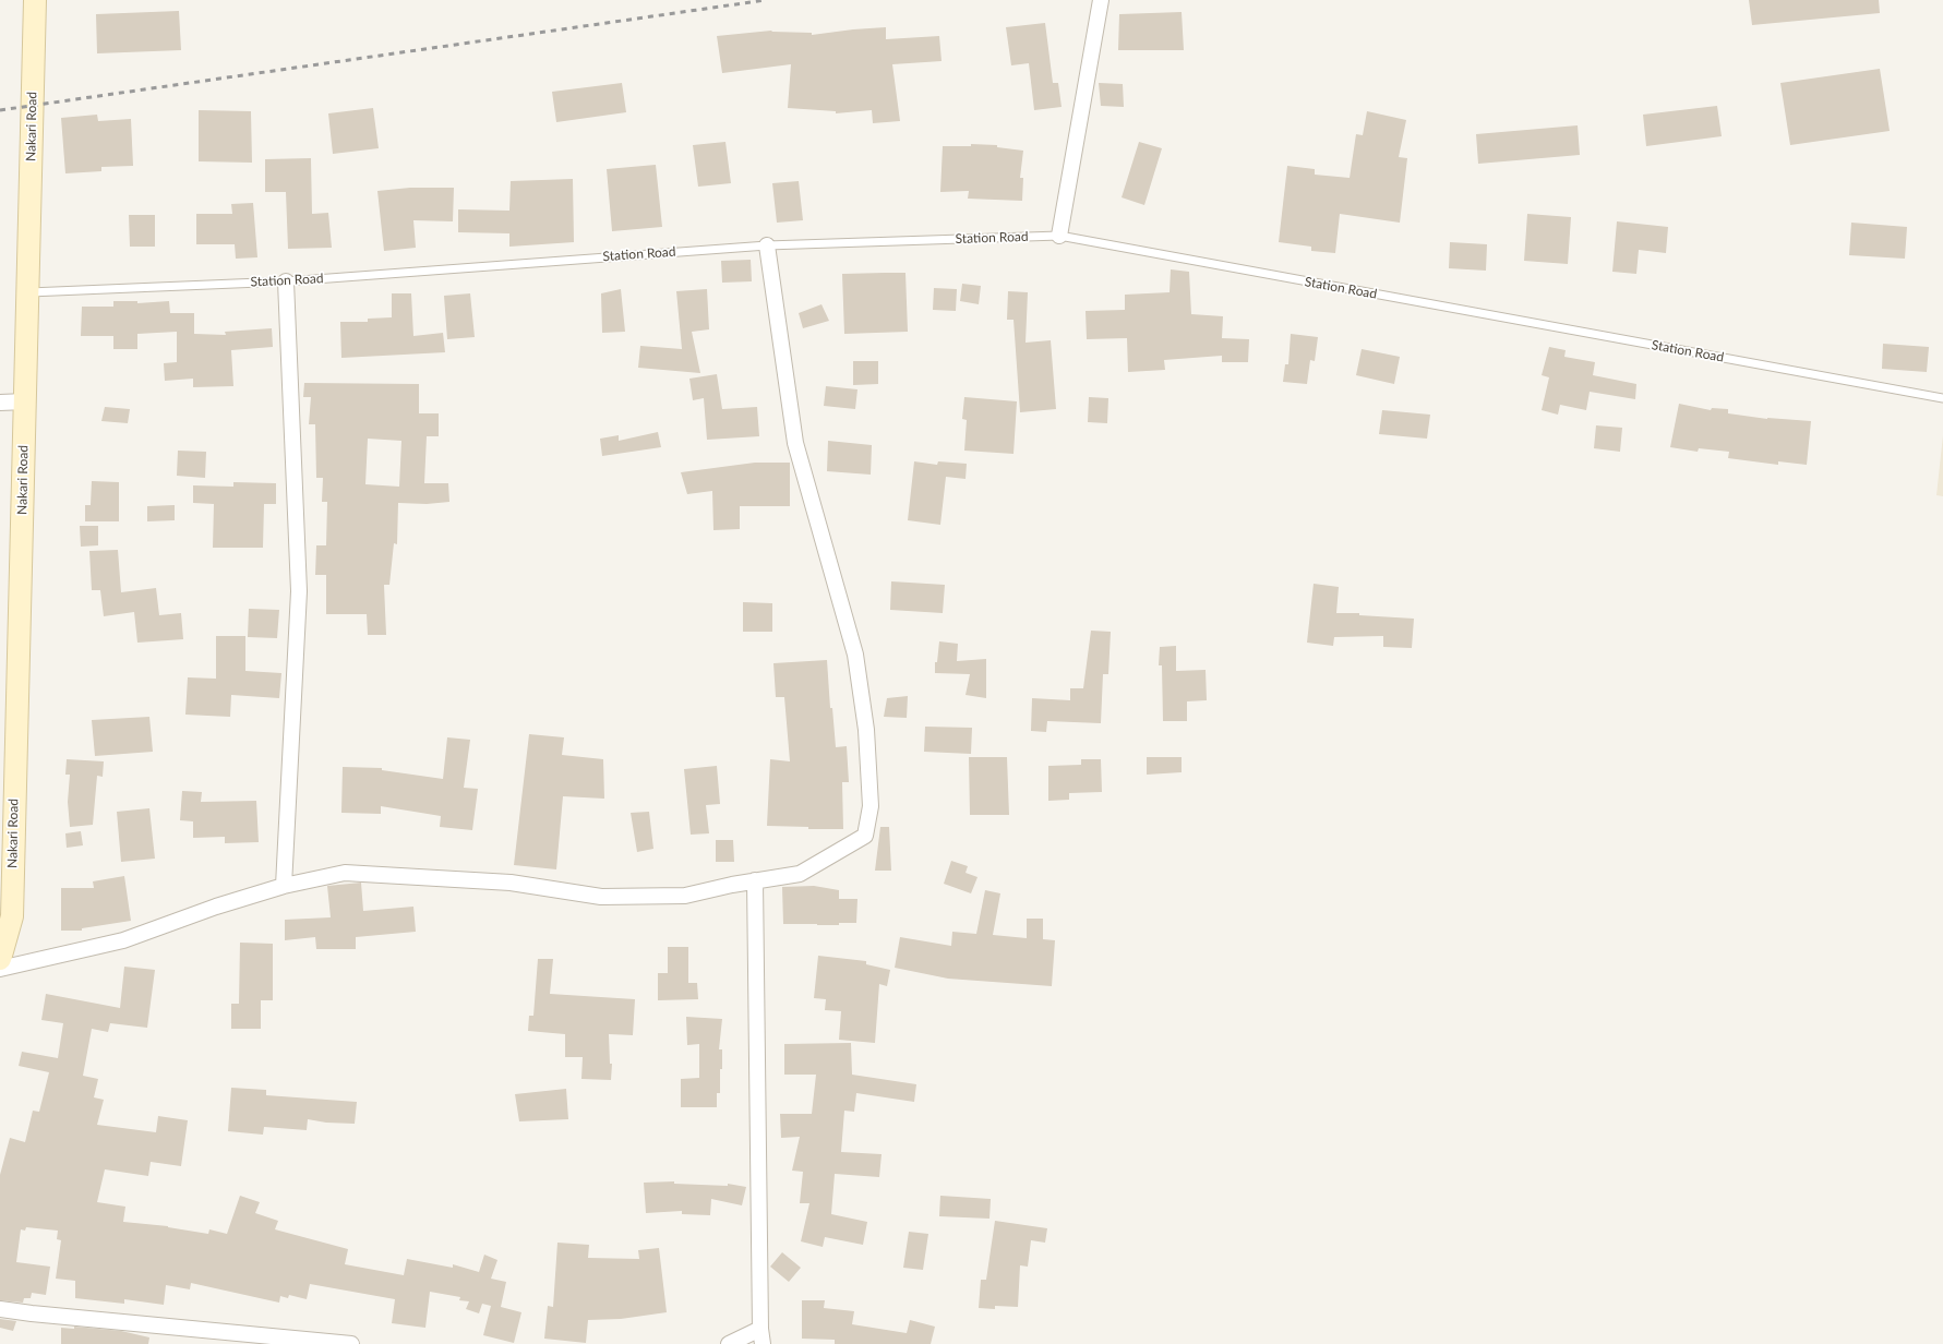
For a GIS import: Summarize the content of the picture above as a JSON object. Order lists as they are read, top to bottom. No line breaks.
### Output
{"streets":{"street":["Nakari Road"],"lane":["Station Road"]},"crossings":[["Nakari Road","Station Road"]]}
